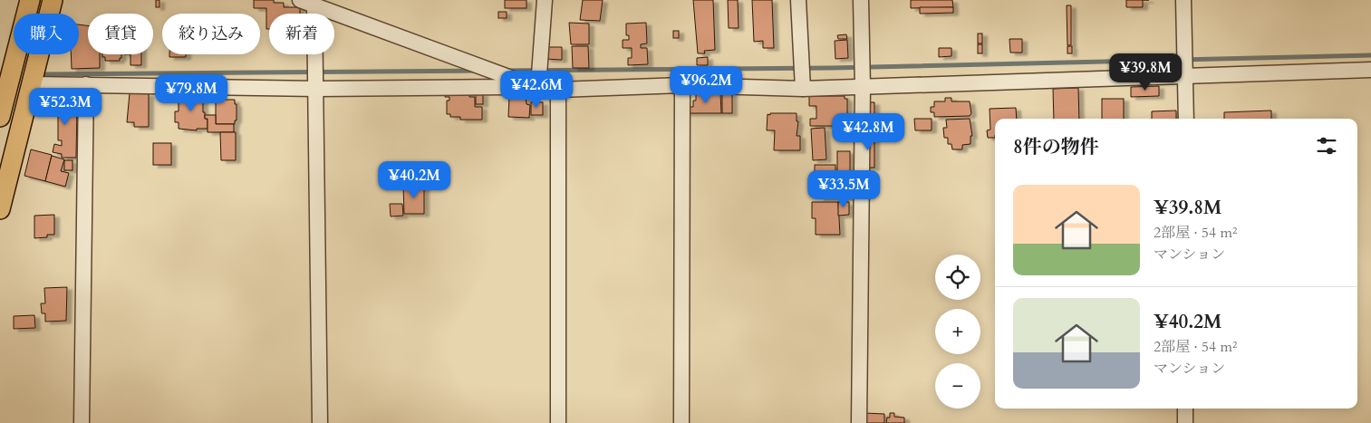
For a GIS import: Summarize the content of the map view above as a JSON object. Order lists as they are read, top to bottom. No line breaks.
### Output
{"page":{"chip":["購入","賃貸","絞り込み","新着"],"price":["¥39.8M","¥96.2M","¥42.6M","¥79.8M","¥52.3M","¥42.8M","¥40.2M","¥33.5M"],"heading":"8件の物件","list":[{"name":"¥39.8M","note":"2部屋 · 54 m² · マンション"},{"name":"¥40.2M","note":"2部屋 · 54 m² · マンション"}],"map_buttons":["+","−"]}}
